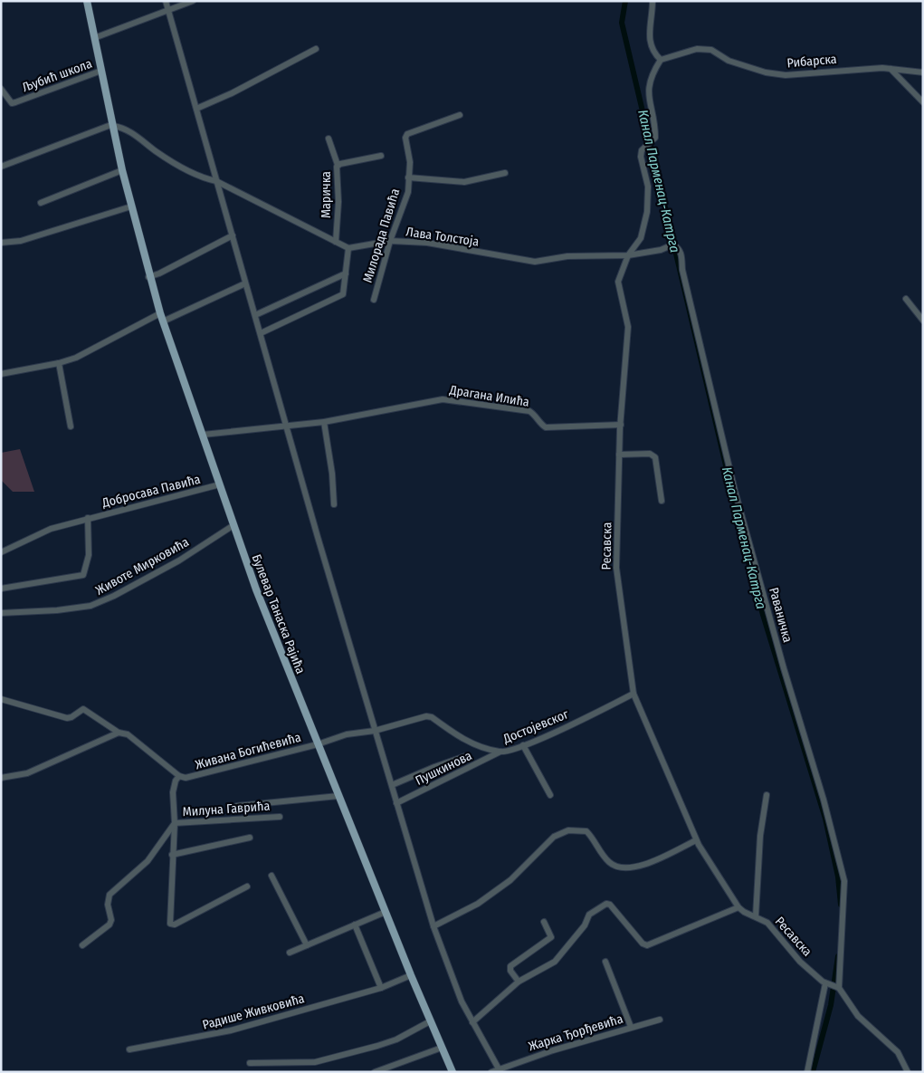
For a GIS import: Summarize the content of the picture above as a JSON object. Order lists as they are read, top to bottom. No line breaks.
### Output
{"streets":{"main road":["Булевар Танаска Рајића"],"street":["Рибарска","Љубић школа","Маричка","Милорада Павића","Лава Толстоја","Драгана Илића","Добросава Павића","Ресавска","Животе Мирковића","Раваничка","Достојевског","Живана Богићевића","Пушкинова","Милуна Гаврића","Радише Живковића","Жарка Ђорђевића"]},"crossings":[["Рибарска","Ресавска"],["Љубић школа","Булевар Танаска Рајића"],["Милорада Павића","Лава Толстоја"],["Лава Толстоја","Ресавска"],["Лава Толстоја","Раваничка"],["Драгана Илића","Ресавска"],["Добросава Павића","Булевар Танаска Рајића"],["Ресавска","Раваничка"],["Ресавска","Достојевског"],["Животе Мирковића","Булевар Танаска Рајића"],["Булевар Танаска Рајића","Достојевског"],["Булевар Танаска Рајића","Живана Богићевића"],["Булевар Танаска Рајића","Радише Живковића"],["Достојевског","Живана Богићевића"],["Достојевског","Пушкинова"],["Живана Богићевића","Милуна Гаврића"]],"water":["Канал Парменац-Катрга"]}
